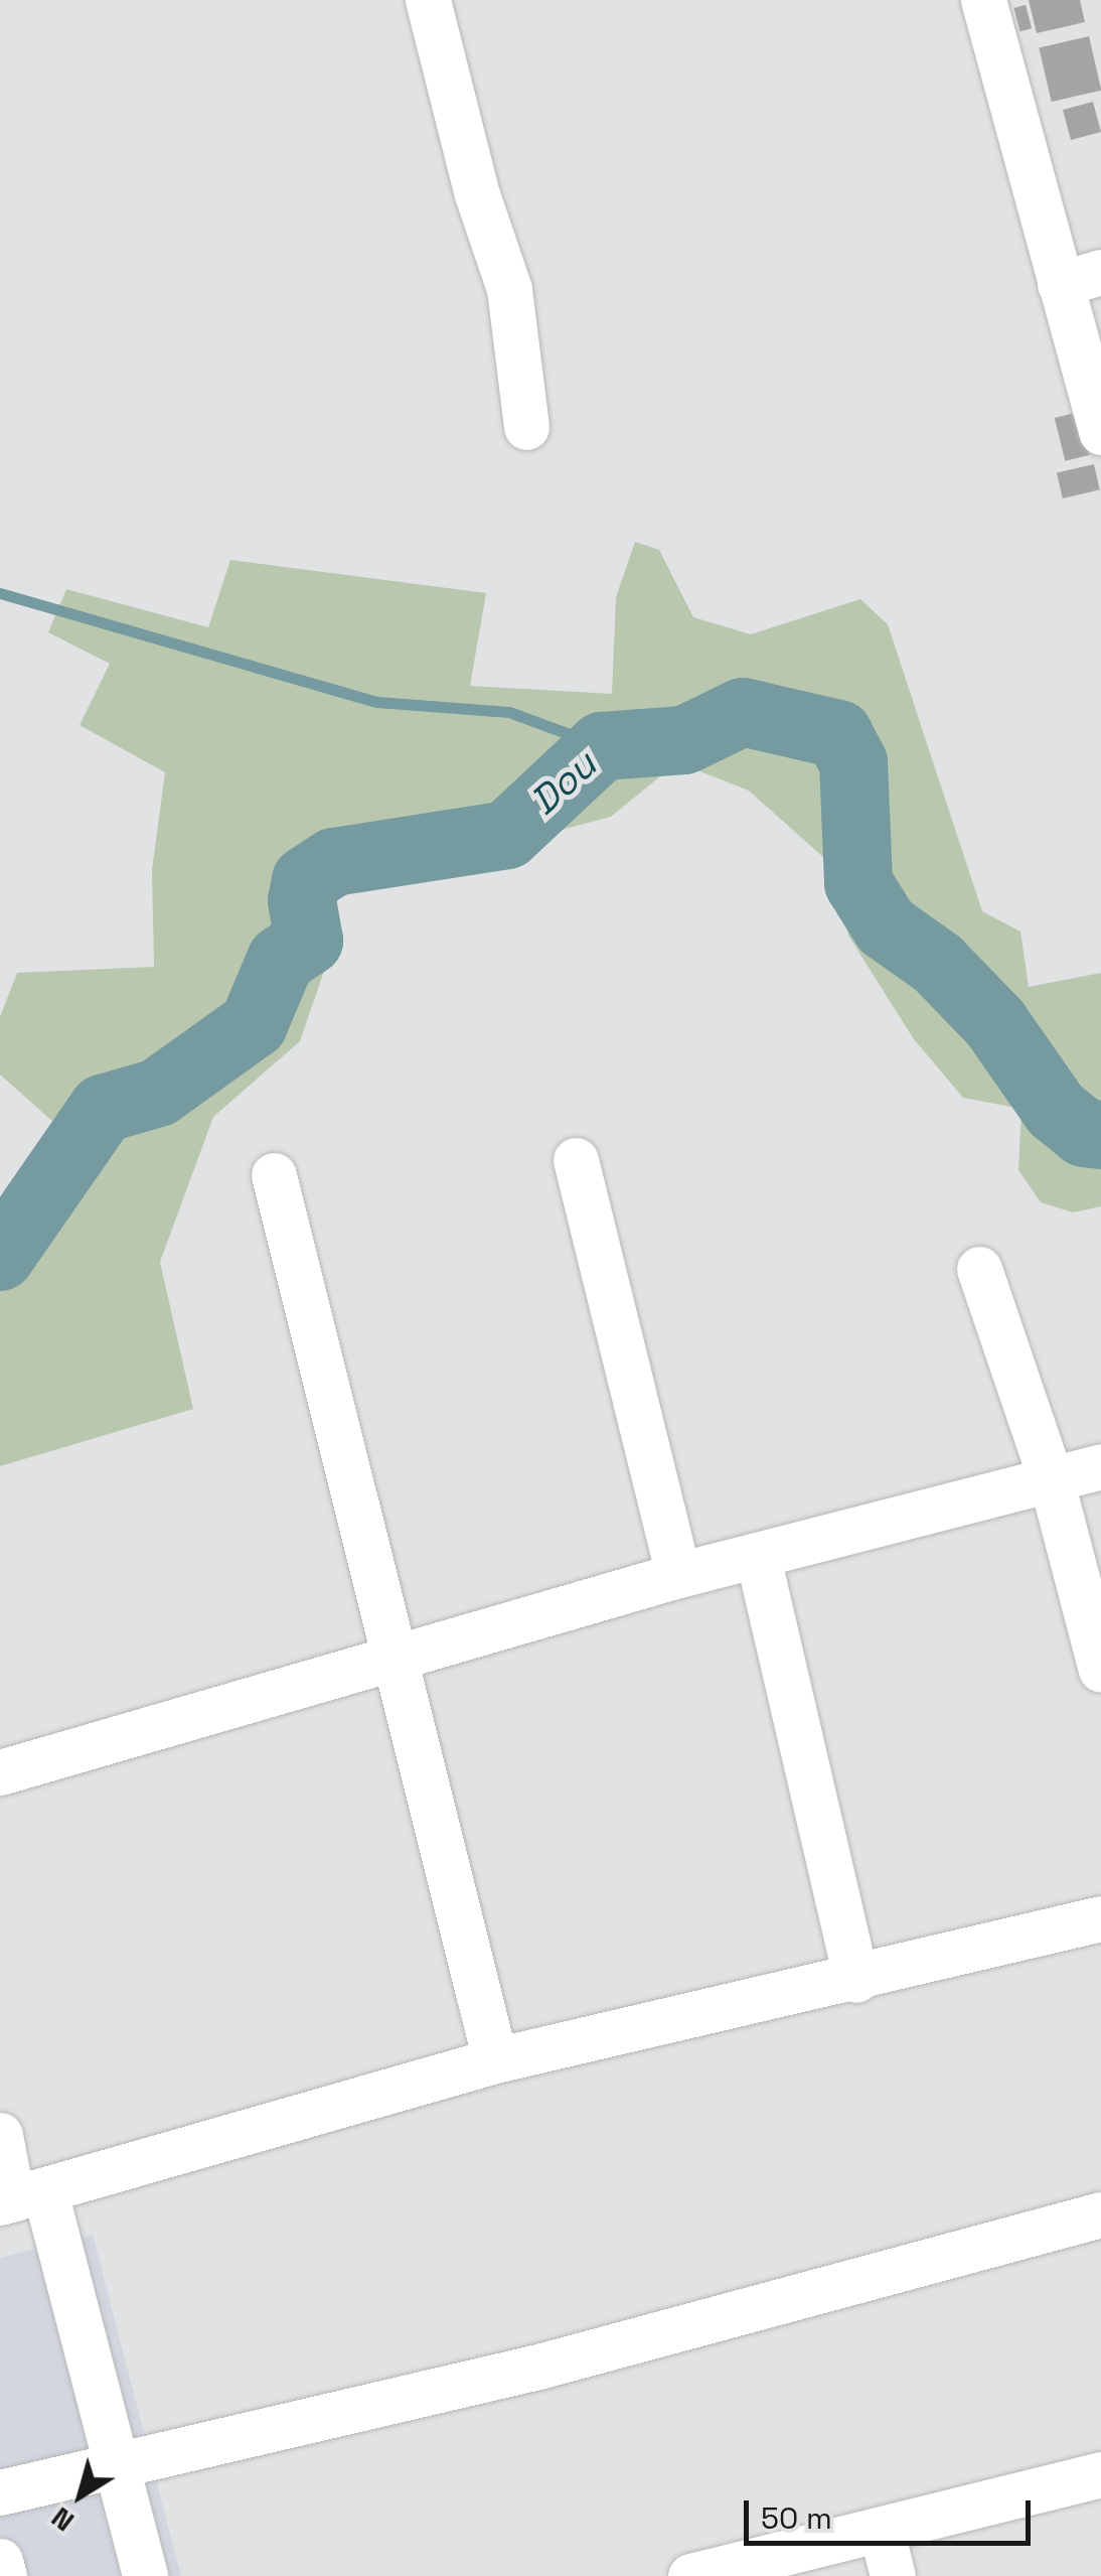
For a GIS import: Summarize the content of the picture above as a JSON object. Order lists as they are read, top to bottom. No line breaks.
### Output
{"water":["Dou"],"scale_bar":"50 m","north":"bottom left"}
